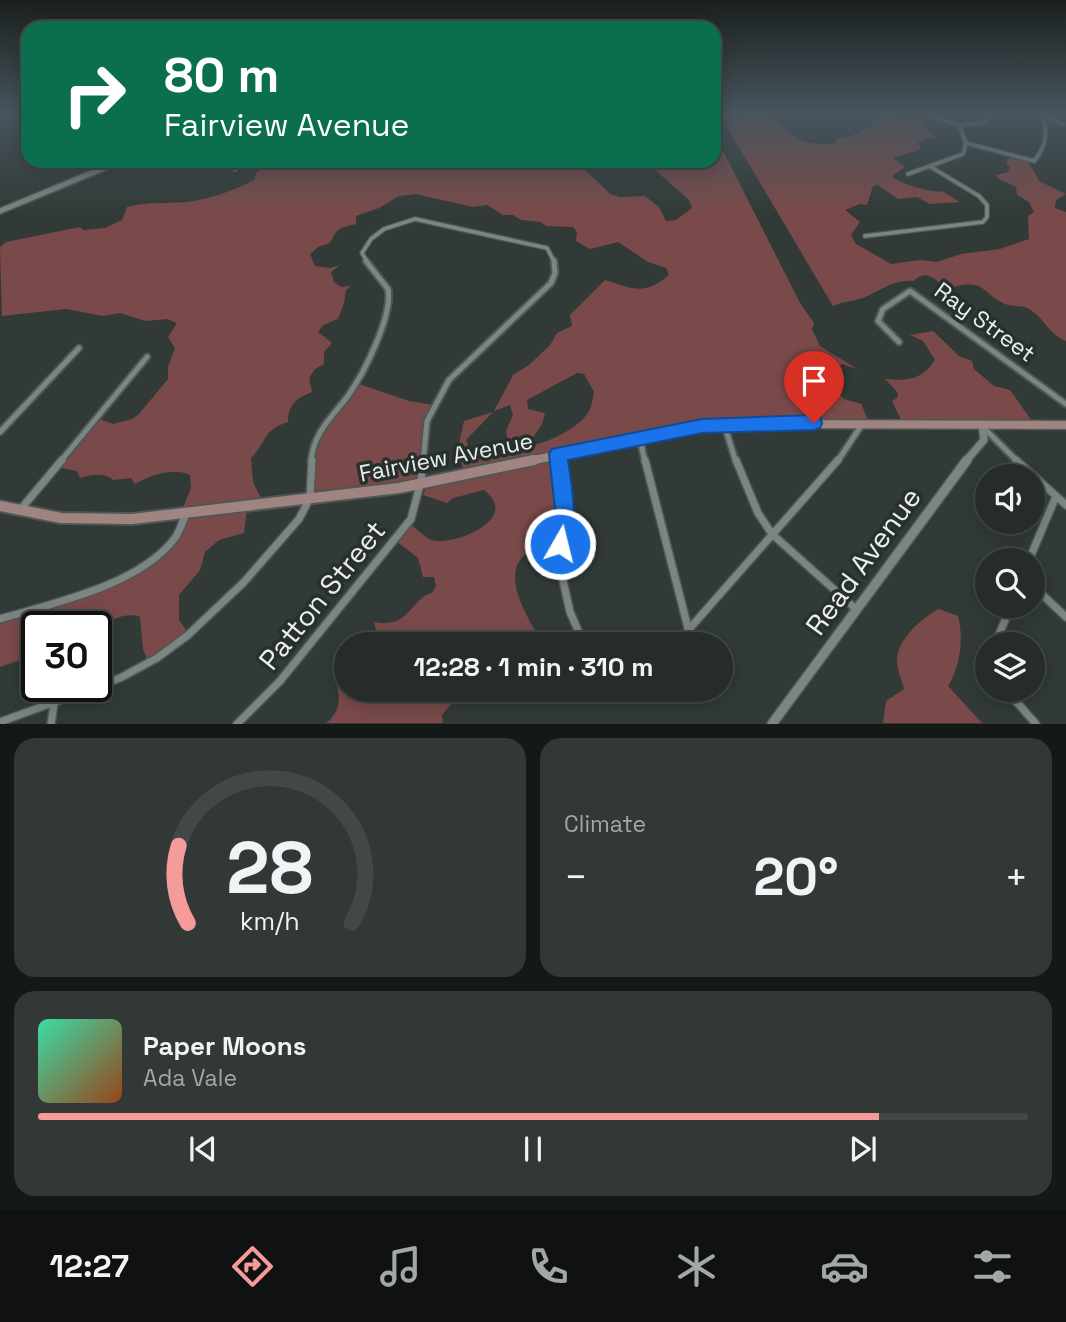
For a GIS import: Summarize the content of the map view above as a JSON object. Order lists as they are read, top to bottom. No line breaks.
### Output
{"streets":{"main road":["Fairview Avenue"],"street":["Ray Street","Read Avenue","Patton Street"]},"crossings":[["Fairview Avenue","Read Avenue"],["Fairview Avenue","Patton Street"]],"page":{"turn":["80 m","Fairview Avenue"],"limit":"30","trip":"12:28 · 1 min · 310 m","tile":"Climate","heat":["−","20°","+"],"song":["Paper Moons","Ada Vale"],"tabs":"12:27","gauge":["28","km/h"]}}
